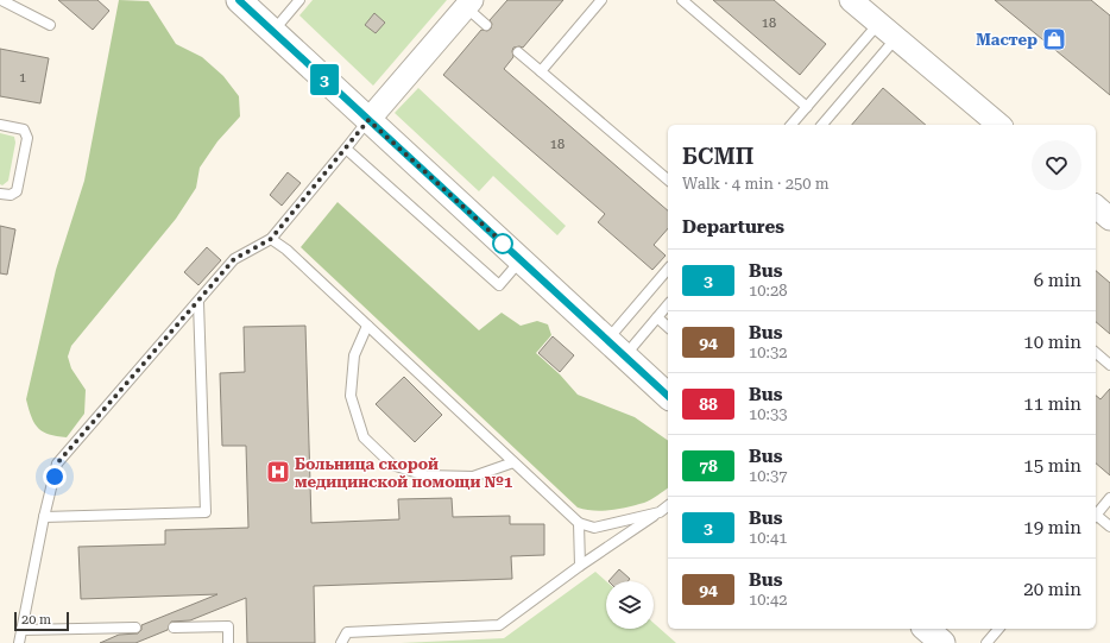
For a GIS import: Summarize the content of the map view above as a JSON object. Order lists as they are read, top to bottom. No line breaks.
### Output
{"places":{"shop":["Мастер"],"hospital":["Больница скорой медицинской помощи №1"]},"lines":["bus line 3"],"house_numbers":["18","1","18"],"scale_bar":"20 m","page":{"on_map":"3","heading":[["БСМП","Walk · 4 min · 250 m"],"Departures"],"list":[{"mark":"3","name":"Bus","note":"10:28","value":"6 min"},{"mark":"94","name":"Bus","note":"10:32","value":"10 min"},{"mark":"88","name":"Bus","note":"10:33","value":"11 min"},{"mark":"78","name":"Bus","note":"10:37","value":"15 min"},{"mark":"3","name":"Bus","note":"10:41","value":"19 min"},{"mark":"94","name":"Bus","note":"10:42","value":"20 min"}],"scale":"20 m"}}
